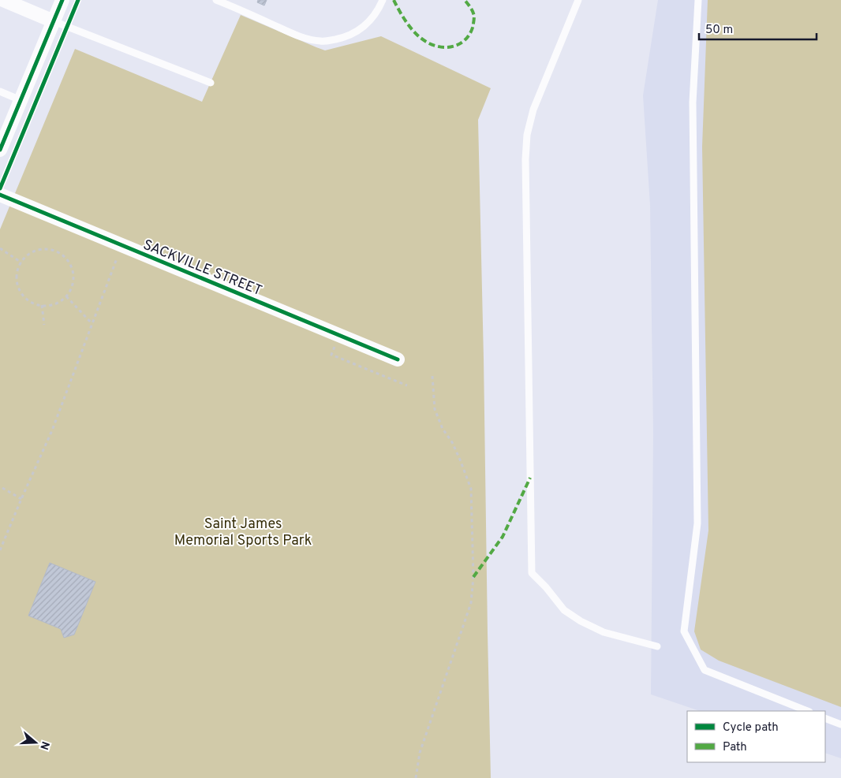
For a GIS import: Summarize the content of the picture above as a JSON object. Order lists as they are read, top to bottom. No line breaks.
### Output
{"streets":{"street":["SACKVILLE STREET"]},"parks":["Saint James Memorial Sports Park"],"legend":["Cycle path","Path"],"scale_bar":"50 m","north":"right"}
